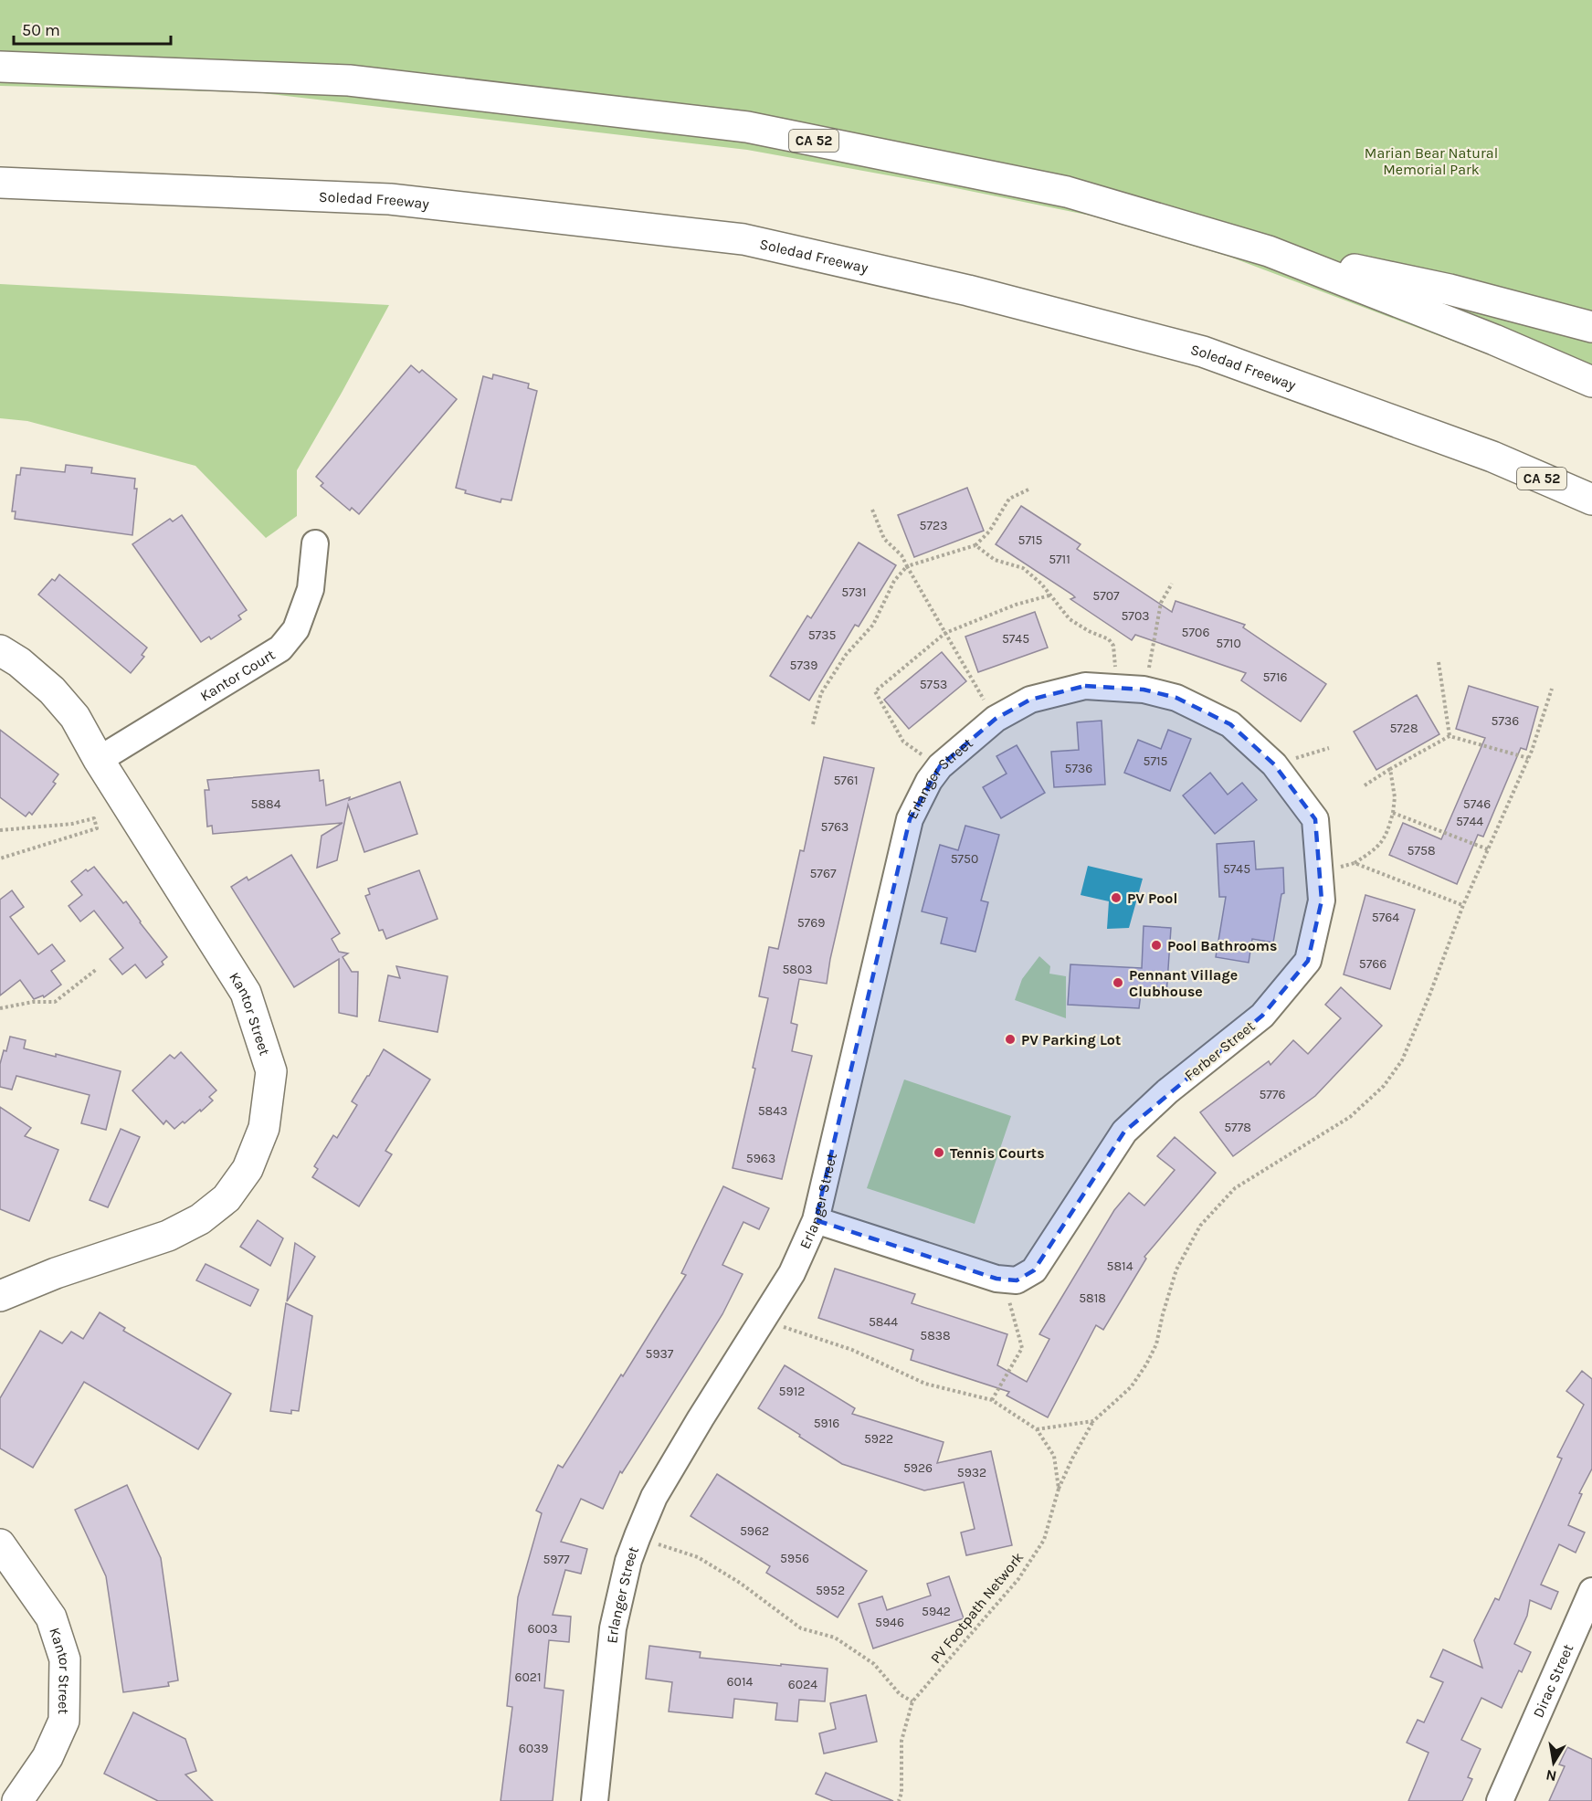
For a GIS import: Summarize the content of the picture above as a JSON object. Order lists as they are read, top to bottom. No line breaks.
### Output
{"streets":{"main road":["CA 52","Soledad Freeway","Kantor Street"],"street":["Kantor Court","Erlanger Street","Ferber Street","Dirac Street"],"path":["PV Footpath Network"]},"crossings":[["Kantor Court","Kantor Street"],["Erlanger Street","Ferber Street"],["Erlanger Street","PV Footpath Network"]],"parks":["Marian Bear Natural Memorial Park"],"places":["PV Pool","Pool Bathrooms","Pennant Village Clubhouse","PV Parking Lot","Tennis Courts"],"house_numbers":["5723","5715","5711","5731","5707","5703","5706","5735","5745","5710","5739","5716","5753","5736","5728","5715","5736","5761","5884","5746","5744","5763","5758","5750","5745","5767","5764","5769","5766","5803","5776","5843","5778","5963","5814","5818","5844","5838","5937","5912","5916","5922","5926","5932","5962","5956","5977","5952","5942","5946","6003","6021","6014","6024","6039"],"scale_bar":"50 m","north":"bottom"}
